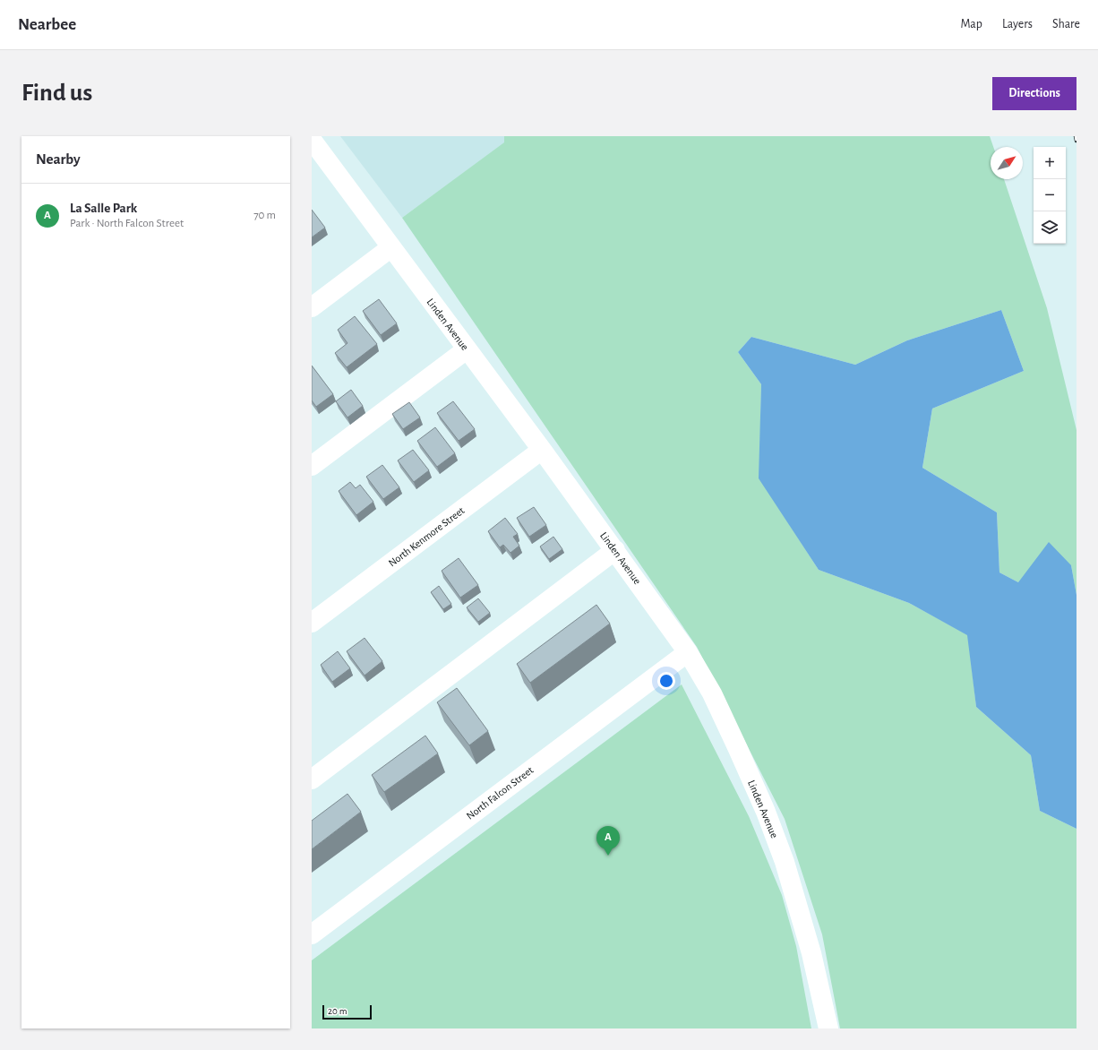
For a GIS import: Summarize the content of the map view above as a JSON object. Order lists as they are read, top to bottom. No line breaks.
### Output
{"streets":{"street":["Linden Avenue","North Kenmore Street","North Falcon Street"]},"crossings":[["Linden Avenue","North Kenmore Street"],["Linden Avenue","North Falcon Street"]],"scale_bar":"20 m","north":"top right","page":{"header":"Nearbee","nav":["Map","Layers","Share"],"buttons":"Directions","title":"Find us","heading":"Nearby","map_buttons":["+","−"],"list":[{"mark":"A","name":"La Salle Park","note":"Park · North Falcon Street","value":"70 m"}],"pins":"A","scale":"20 m"}}
